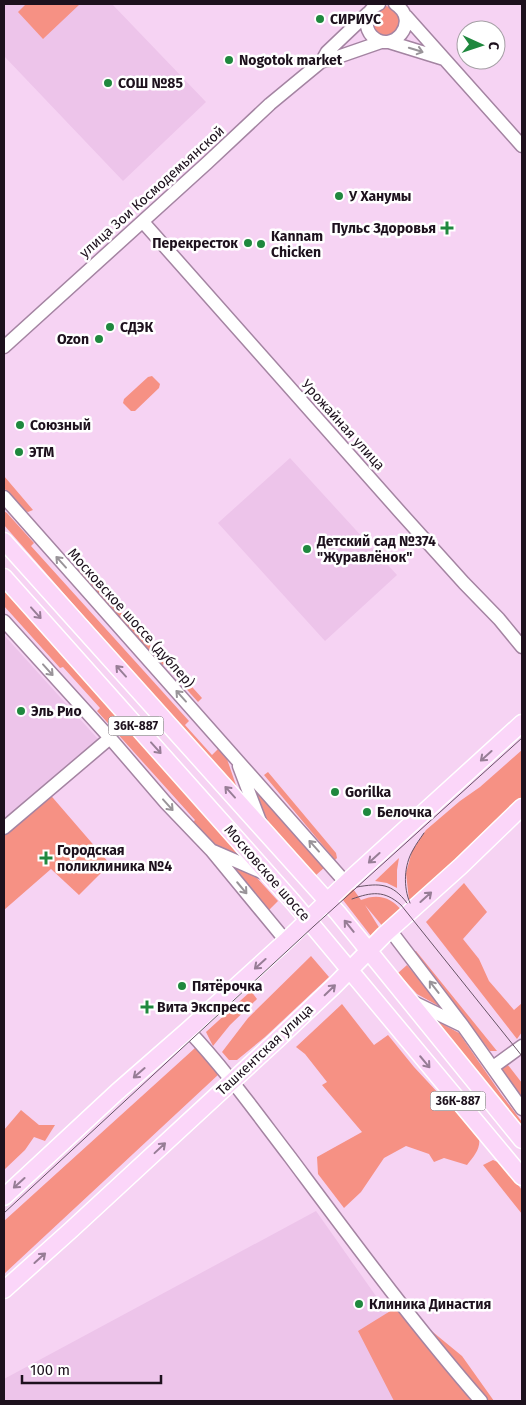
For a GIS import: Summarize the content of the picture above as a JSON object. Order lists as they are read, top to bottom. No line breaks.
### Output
{"streets":{"main road":["36К-887","Московское шоссе","Ташкентская улица"],"street":["улица Зои Космодемьянской","Урожайная улица","Московское шоссе (дублер)"]},"crossings":[["улица Зои Космодемьянской","Урожайная улица"],["Московское шоссе (дублер)","Московское шоссе"],["Московское шоссе","Ташкентская улица"]],"places":{"other":["СИРИУС","Nogotok market","СОШ №85","У Ханумы","Перекресток","Kannam Chicken","СДЭК","Ozon","Союзный","ЭТМ","Детский сад №374 \"Журавлёнок\"","Эль Рио","Gorilka","Белочка","Пятёрочка","Клиника Династия"],"health":["Пульс Здоровья","Городская поликлиника №4","Вита Экспресс"]},"scale_bar":"100 m","north":"right"}
